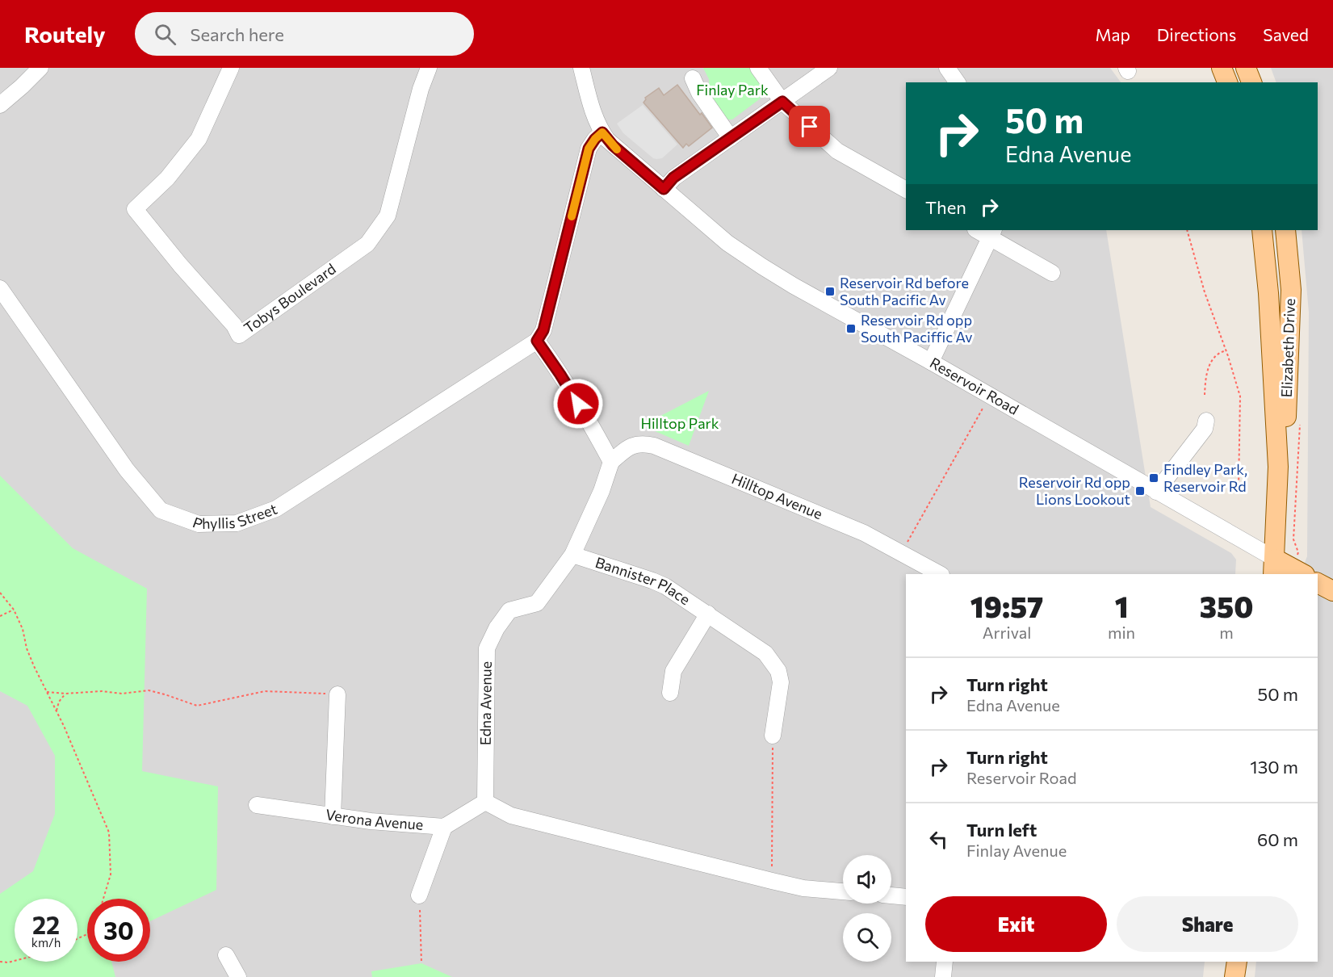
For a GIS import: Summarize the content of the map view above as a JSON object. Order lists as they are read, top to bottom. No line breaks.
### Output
{"streets":{"main road":["Elizabeth Drive"],"street":["Tobys Boulevard","Reservoir Road","Hilltop Avenue","Phyllis Street","Bannister Place","Edna Avenue","Verona Avenue"]},"crossings":[["Elizabeth Drive","Reservoir Road"],["Hilltop Avenue","Edna Avenue"],["Bannister Place","Edna Avenue"],["Edna Avenue","Verona Avenue"]],"parks":["Finlay Park","Hilltop Park"],"places":{"transit":["Reservoir Rd before South Pacific Av","Reservoir Rd opp South Paciffic Av","Findley Park, Reservoir Rd","Reservoir Rd opp Lions Lookout"]},"page":{"header":"Routely","search":"Search here","nav":["Map","Directions","Saved"],"turn":["50 m","Edna Avenue"],"then":"Then","eta":["19:57","Arrival","1","min","350","m"],"list":[{"name":"Turn right","note":"Edna Avenue","value":"50 m"},{"name":"Turn right","note":"Reservoir Road","value":"130 m"},{"name":"Turn left","note":"Finlay Avenue","value":"60 m"}],"buttons":["Exit","Share"],"speed":"22 km/h","limit":"30"}}
